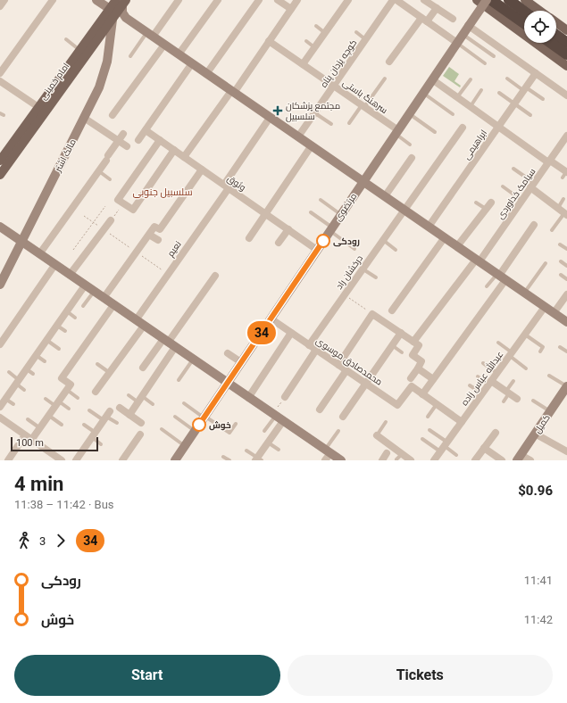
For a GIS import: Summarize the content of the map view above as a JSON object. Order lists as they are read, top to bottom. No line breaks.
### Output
{"streets":{"main road":["امام خمینی","مالک اشتر","مرتضوی","کمیل"],"street":["کوچه یزدان پناه","سرهنگ باستی","ابراهیمی","وثوق","سیامک خداوردی","نعیم","درخشان راد","محمدصادق موسوی","عبدالله عباس زاده"]},"crossings":[["کوچه یزدان پناه","سرهنگ باستی"],["امام خمینی","مالک اشتر"],["سرهنگ باستی","مرتضوی"],["وثوق","مرتضوی"],["وثوق","نعیم"],["مرتضوی","محمدصادق موسوی"],["درخشان راد","محمدصادق موسوی"]],"districts":["سلسبیل جنوبی"],"places":{"health":["مجتمع پزشکان سلسبیل"],"other":["رودکی","خوش"]},"lines":["bus line 34"],"scale_bar":"100 m","page":{"on_map":"34","scale":"100 m","heading":["4 min","11:38 – 11:42 · Bus","$0.96"],"legs":["3","34"],"list":[{"name":"رودکی","value":"11:41"},{"name":"خوش","value":"11:42"}],"buttons":["Start","Tickets"]}}
